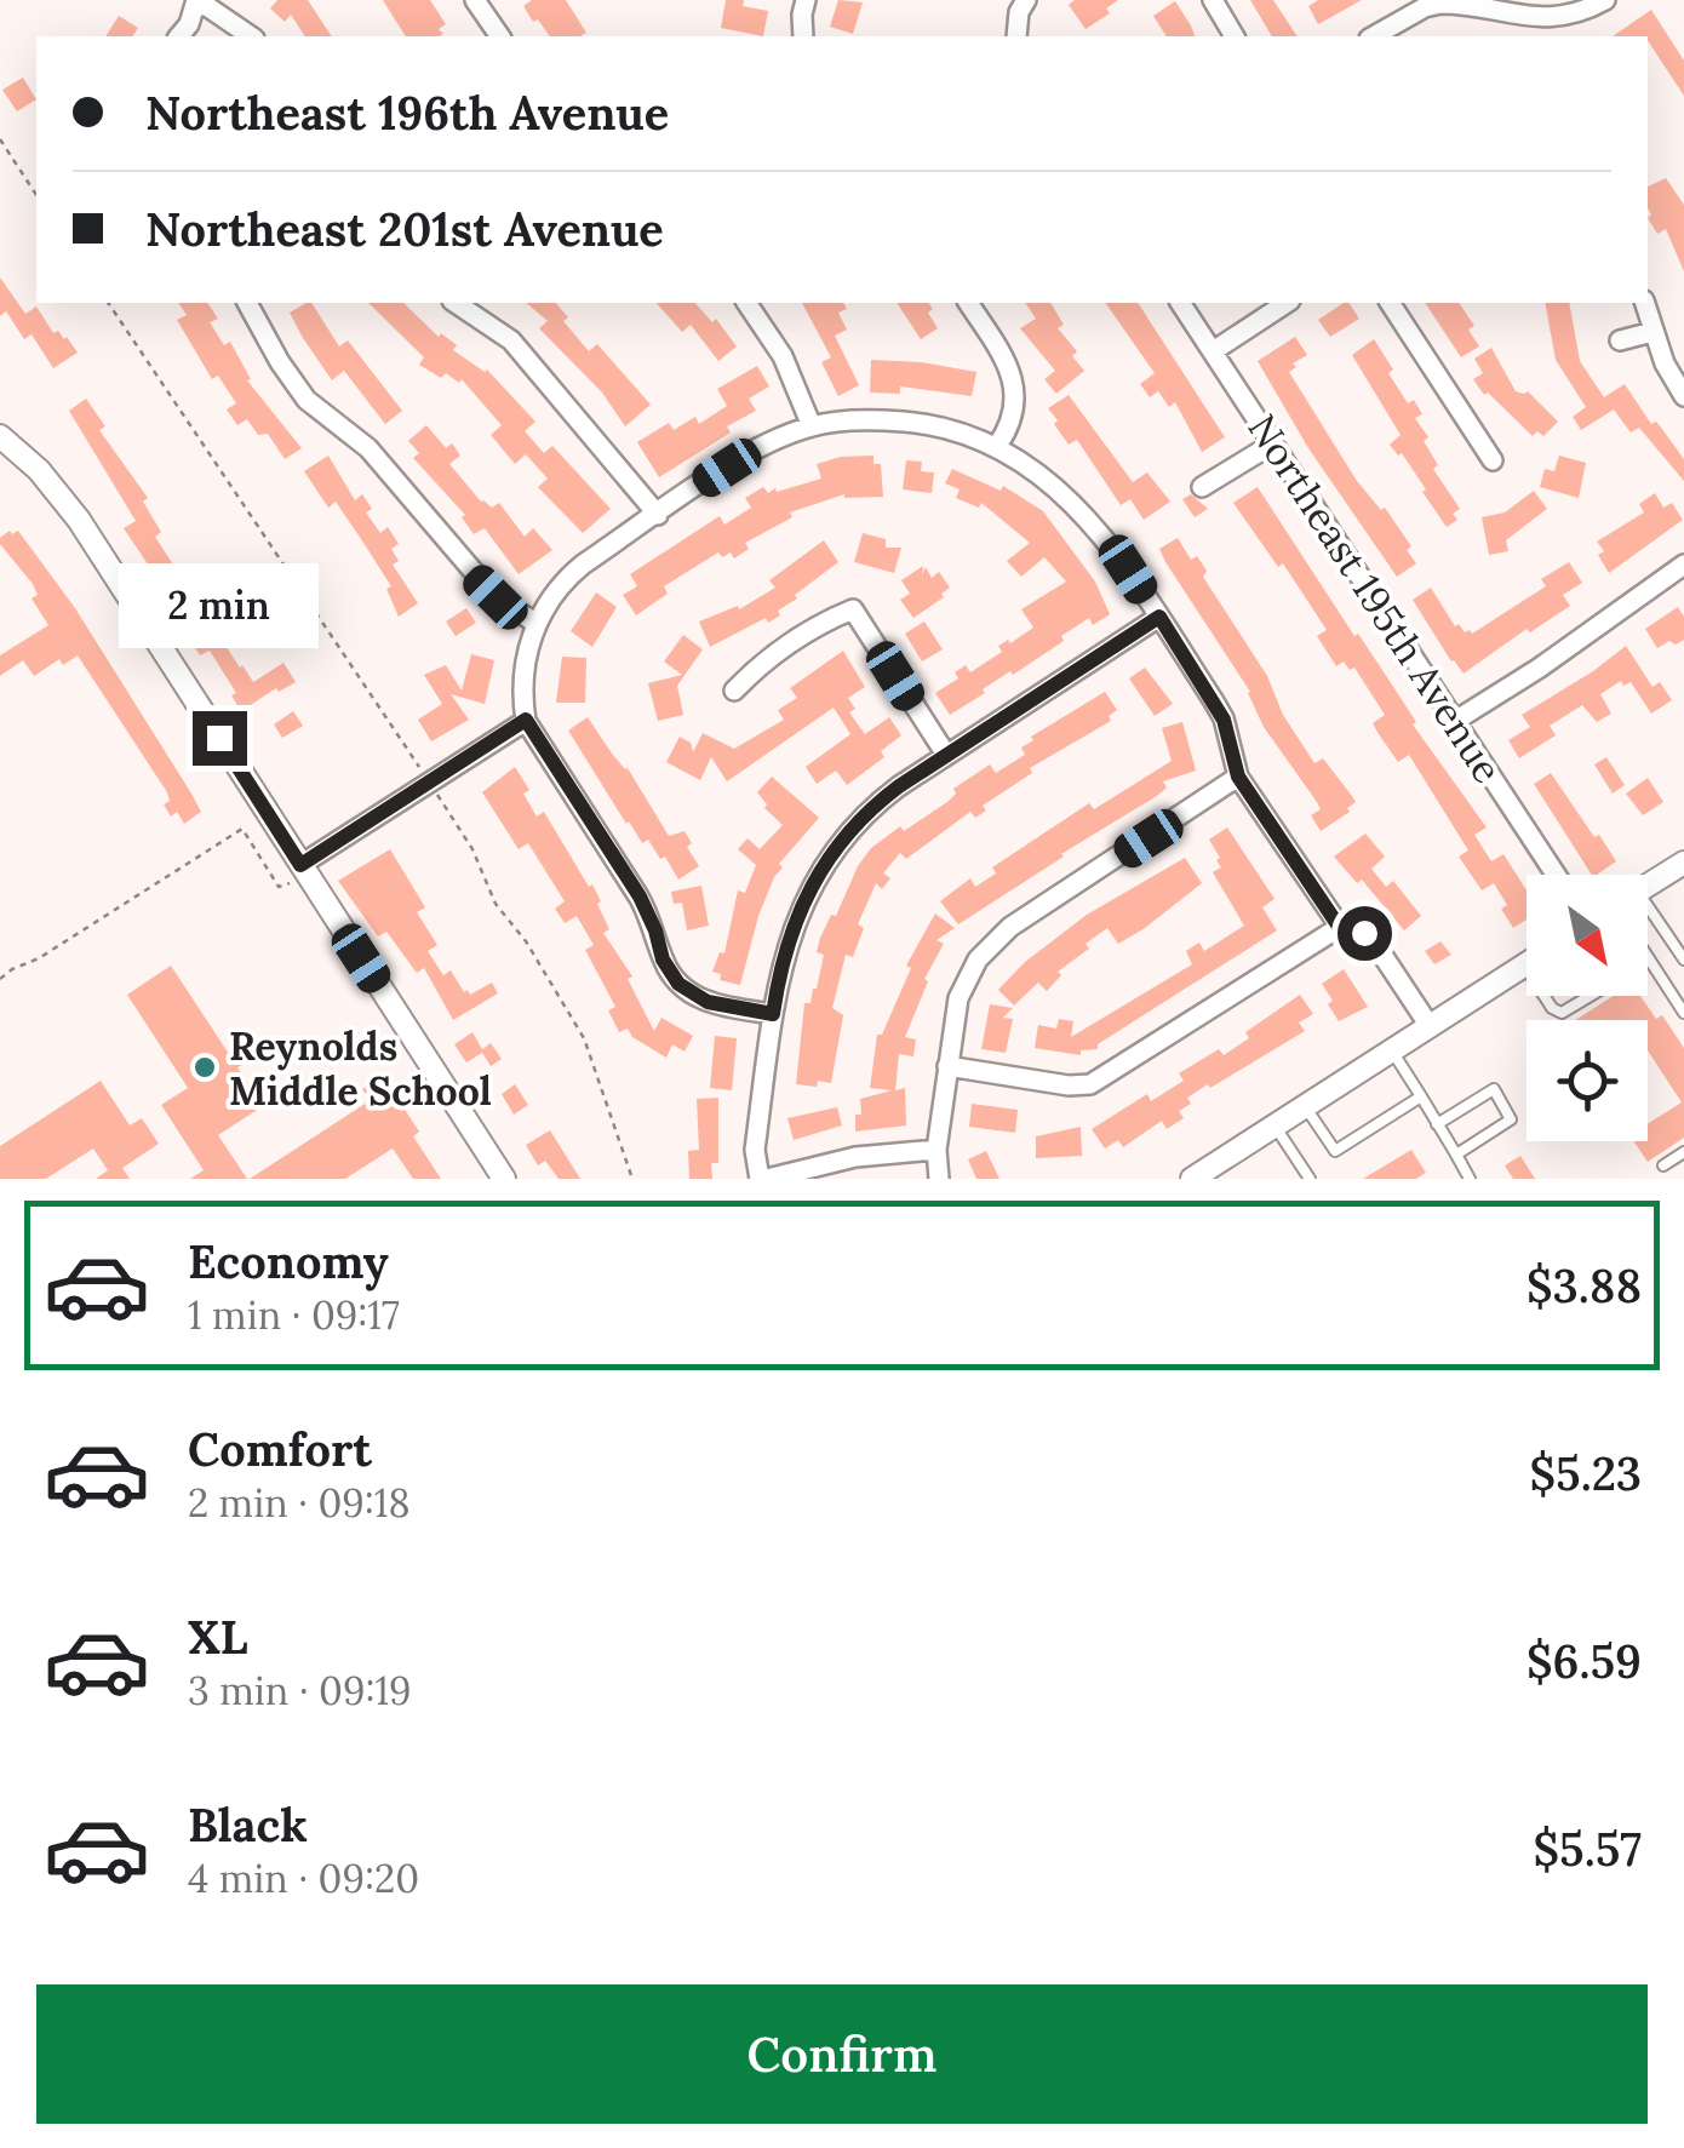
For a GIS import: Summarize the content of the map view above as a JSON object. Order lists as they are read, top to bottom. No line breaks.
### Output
{"streets":{"street":["Northeast 195th Avenue"]},"places":["Reynolds Middle School"],"north":"bottom right","page":{"banner":["Northeast 196th Avenue","Northeast 201st Avenue"],"bubble":"2 min","list":[{"name":"Economy","note":"1 min · 09:17","value":"$3.88"},{"name":"Comfort","note":"2 min · 09:18","value":"$5.23"},{"name":"XL","note":"3 min · 09:19","value":"$6.59"},{"name":"Black","note":"4 min · 09:20","value":"$5.57"}],"buttons":"Confirm"}}
